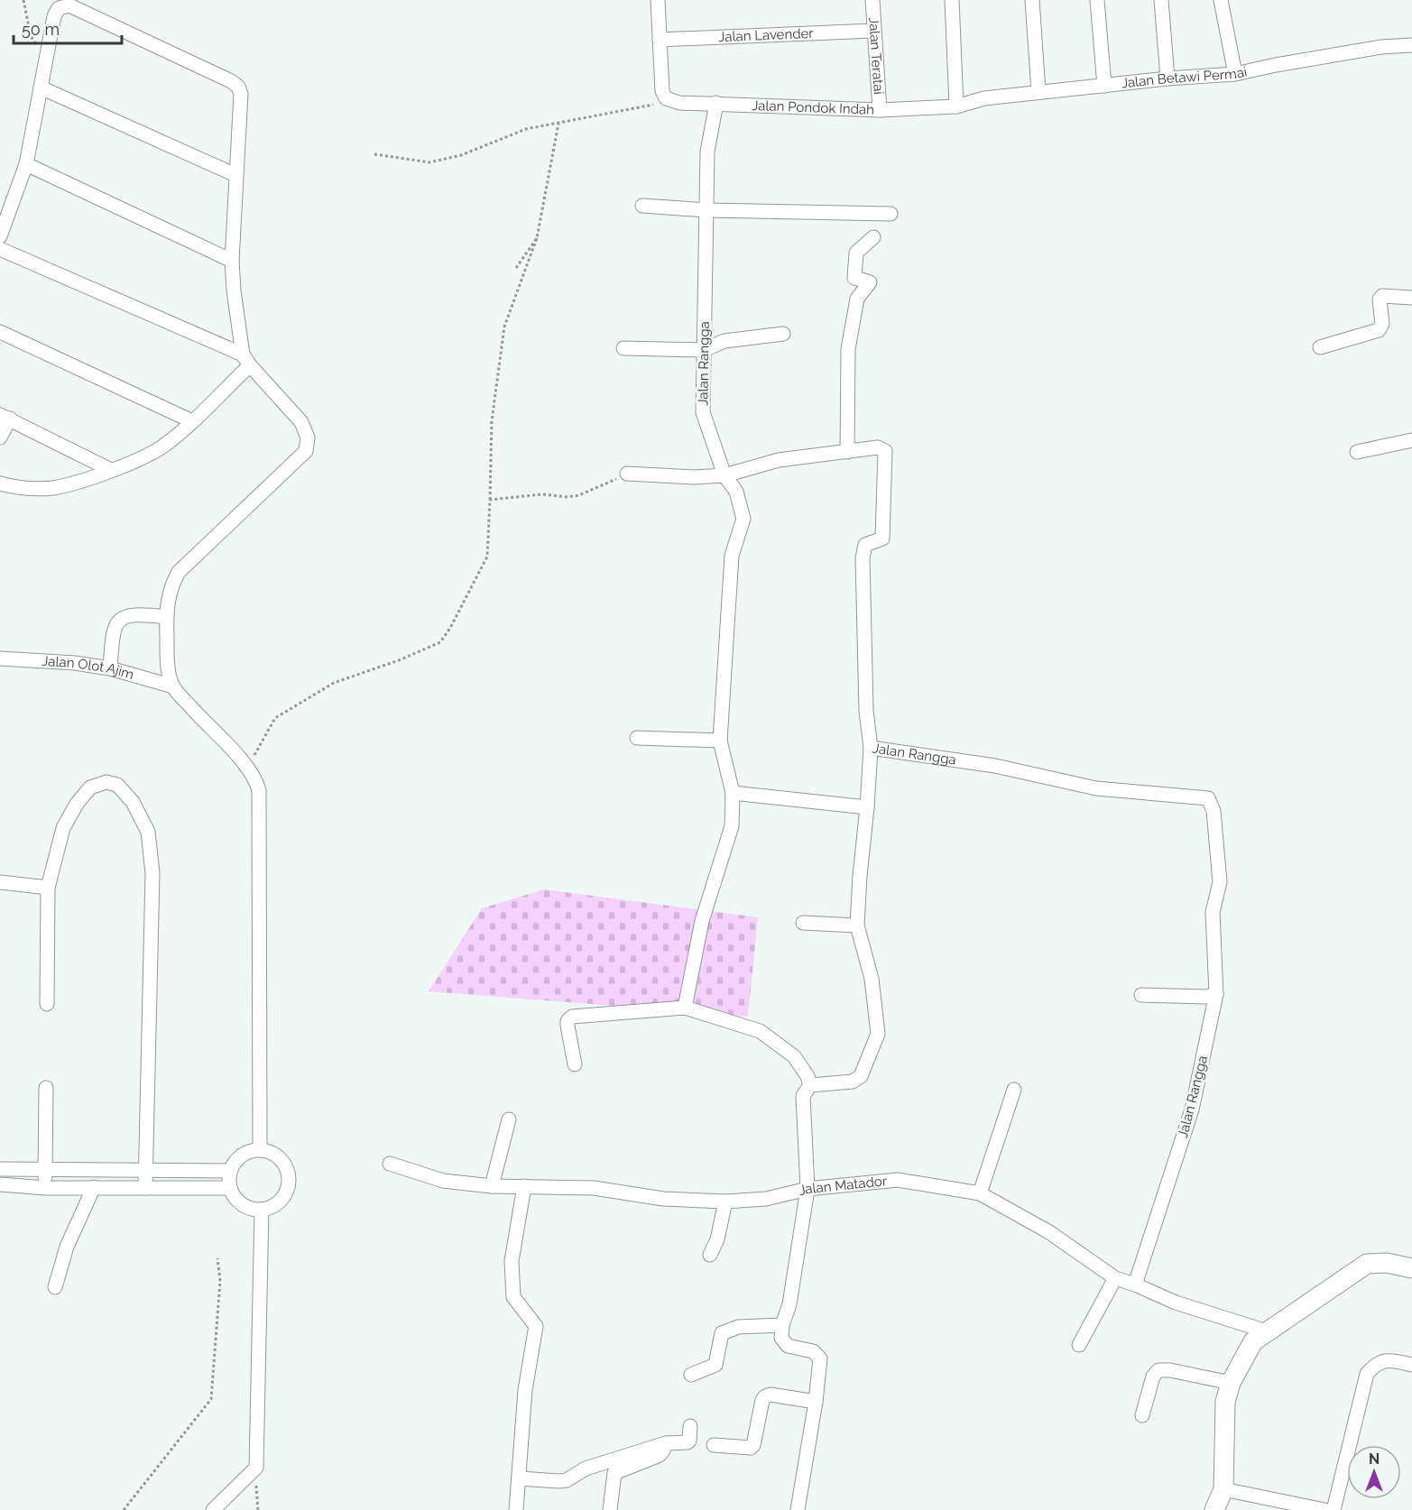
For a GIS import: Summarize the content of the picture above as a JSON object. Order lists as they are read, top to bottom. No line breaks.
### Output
{"streets":{"street":["Jalan Lavender","Jalan Teratai","Jalan Betawi Permai","Jalan Pondok Indah","Jalan Rangga","Jalan Olot Ajim","Jalan Matador"]},"crossings":[["Jalan Lavender","Jalan Teratai"],["Jalan Teratai","Jalan Pondok Indah"],["Jalan Betawi Permai","Jalan Pondok Indah"],["Jalan Pondok Indah","Jalan Rangga"],["Jalan Rangga","Jalan Matador"]],"scale_bar":"50 m","north":"top"}
